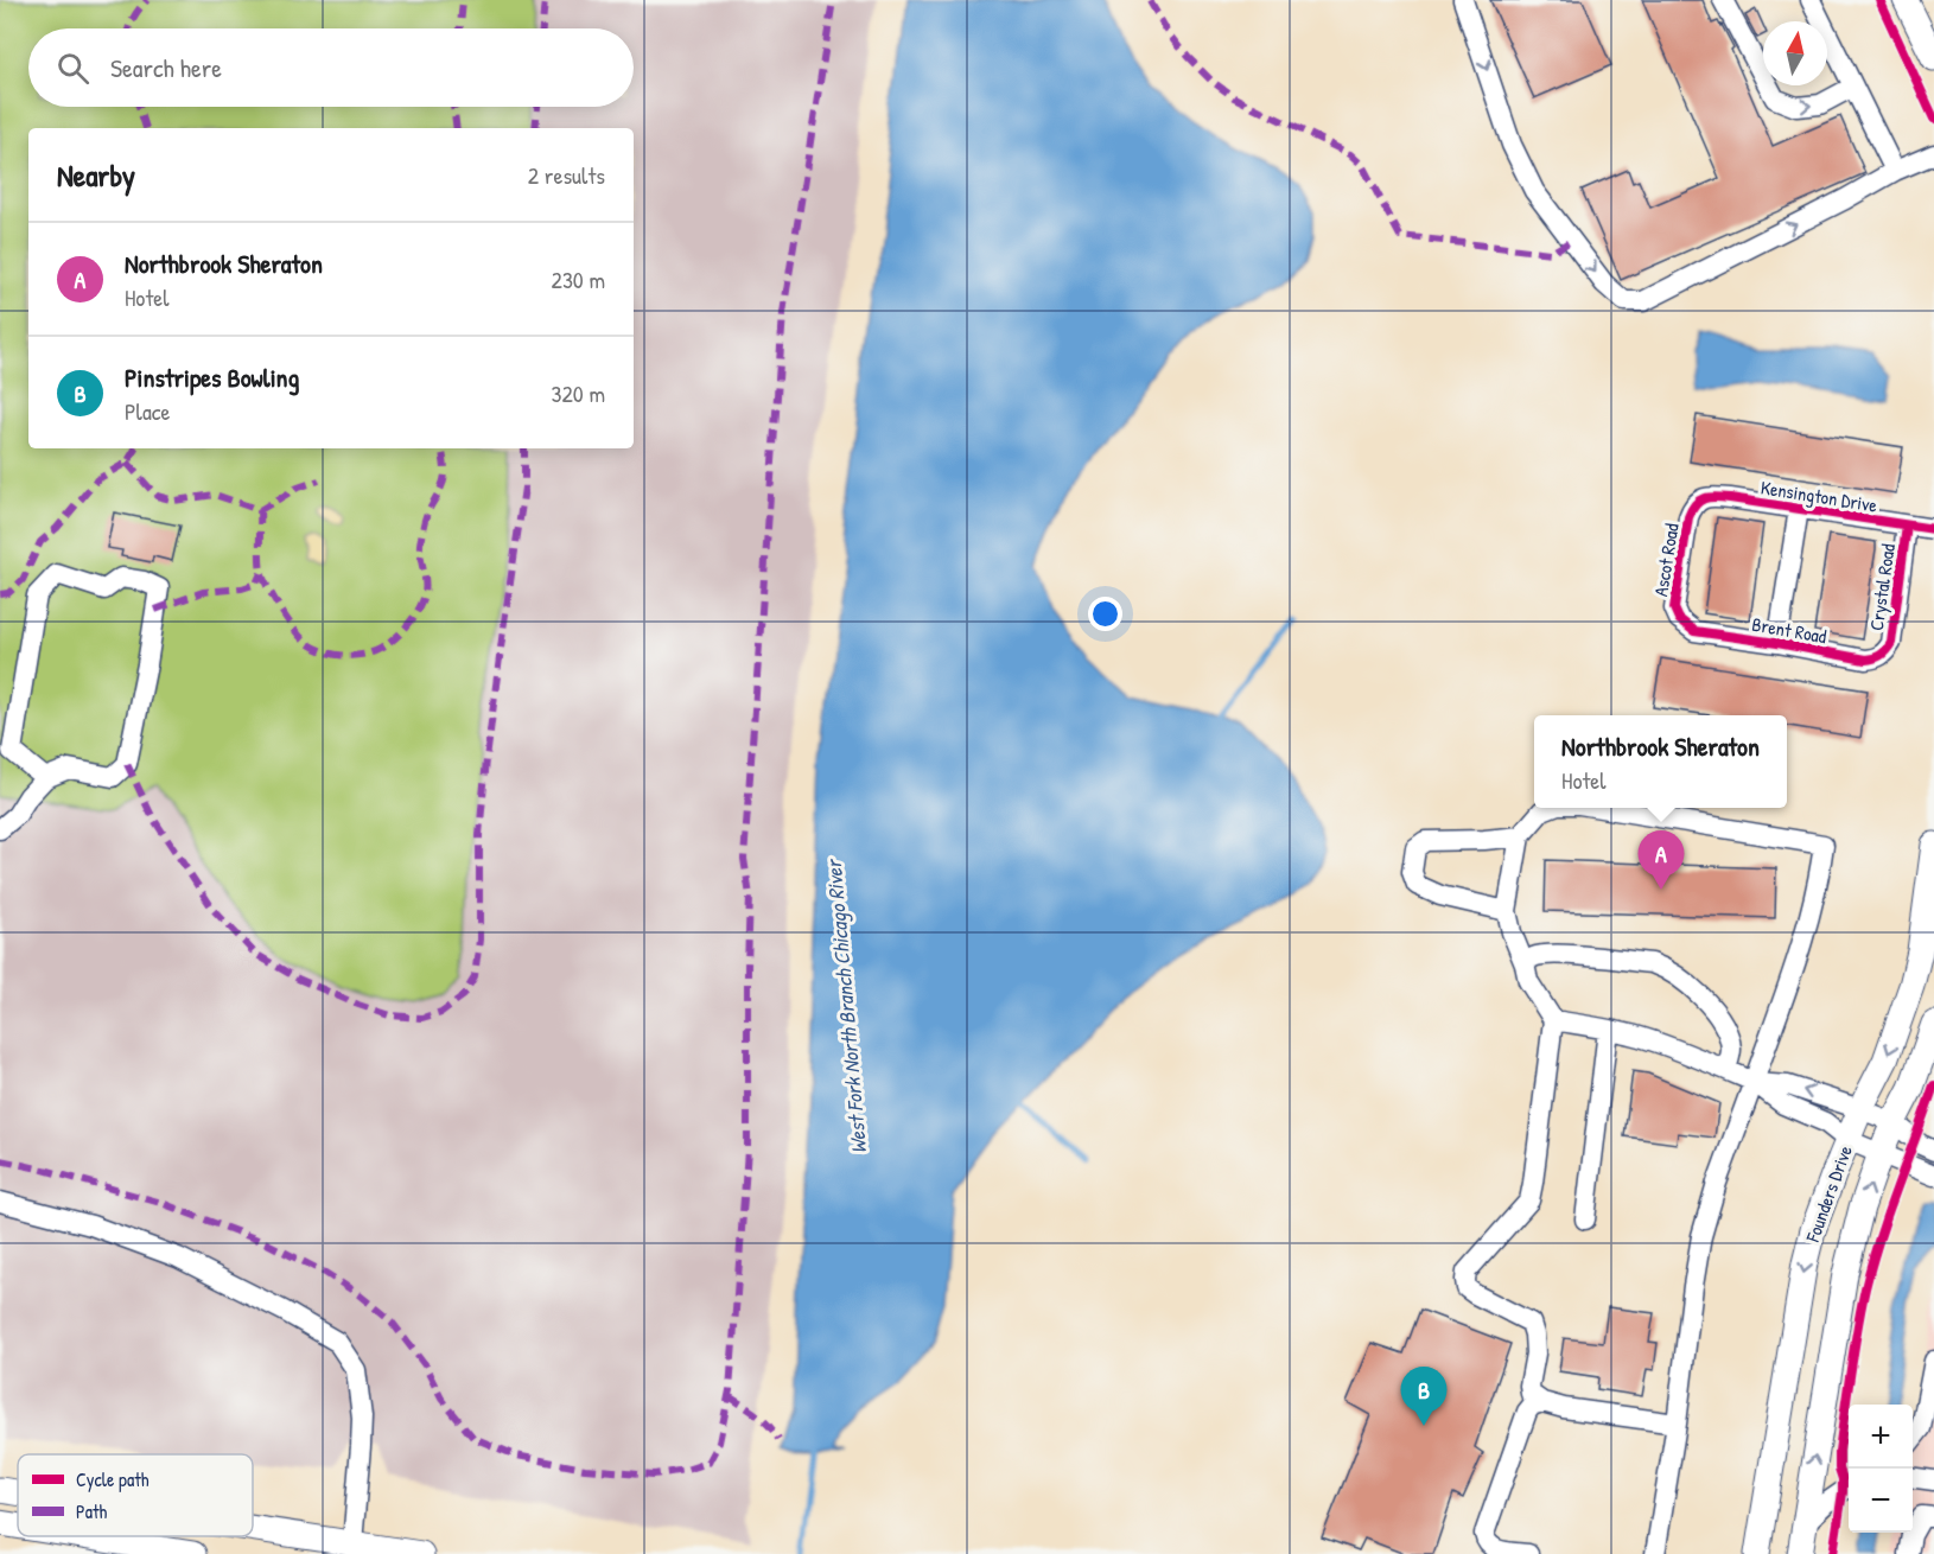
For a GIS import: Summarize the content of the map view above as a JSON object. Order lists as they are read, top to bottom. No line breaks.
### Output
{"streets":{"main road":["Founders Drive"],"street":["Kensington Drive","Ascot Road","Crystal Road","Brent Road"]},"crossings":[["Kensington Drive","Ascot Road"],["Kensington Drive","Crystal Road"],["Ascot Road","Brent Road"],["Crystal Road","Brent Road"]],"water":["West Fork North Branch Chicago River"],"legend":["Cycle path","Path"],"north":"top","page":{"search":"Search here","heading":["Nearby","2 results"],"list":[{"mark":"A","name":"Northbrook Sheraton","note":"Hotel","value":"230 m"},{"mark":"B","name":"Pinstripes Bowling","note":"Place","value":"320 m"}],"popup":["Northbrook Sheraton","Hotel"],"pins":["A","B"],"map_buttons":["+","−"]}}
